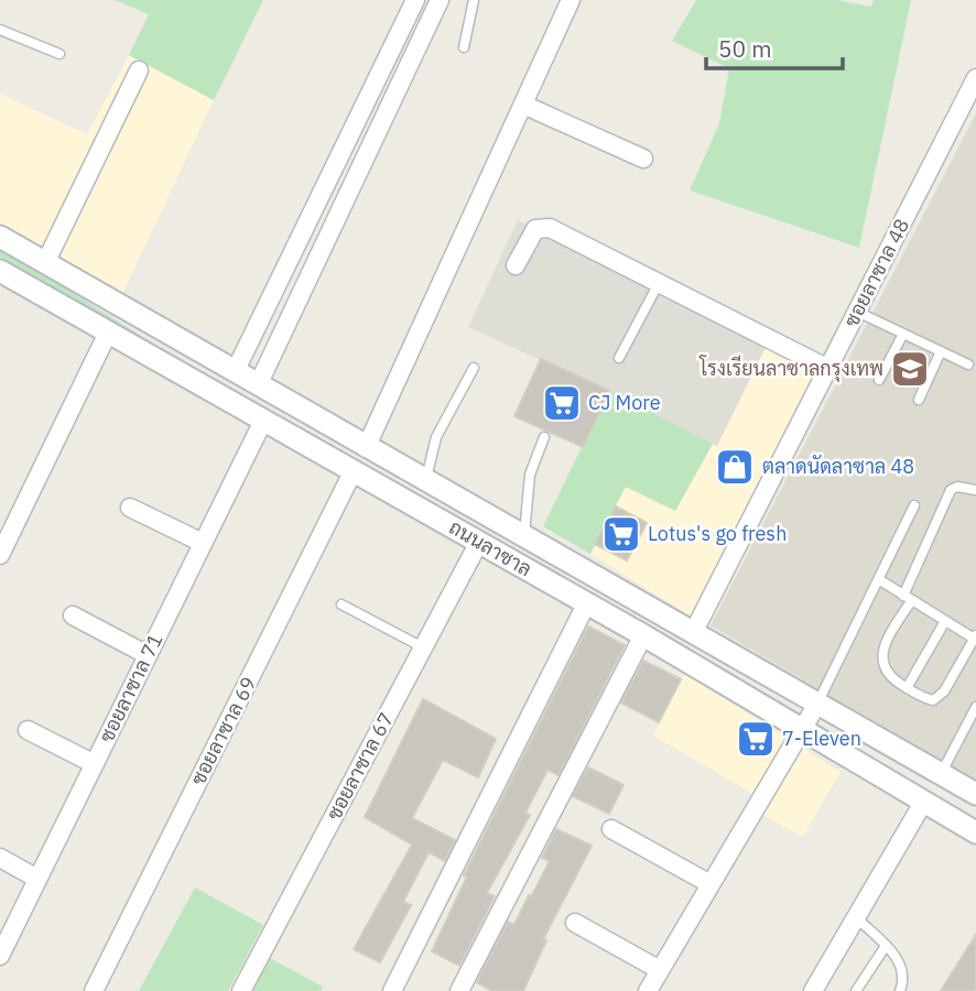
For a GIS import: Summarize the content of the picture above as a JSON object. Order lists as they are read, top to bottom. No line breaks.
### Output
{"streets":{"street":["ซอยลาซาล 48","ถนนลาซาล","ซอยลาซาล 71","ซอยลาซาล 69","ซอยลาซาล 67"]},"crossings":[["ซอยลาซาล 48","ถนนลาซาล"],["ถนนลาซาล","ซอยลาซาล 71"],["ถนนลาซาล","ซอยลาซาล 69"],["ถนนลาซาล","ซอยลาซาล 67"]],"places":{"school or university":["โรงเรียนลาซาลกรุงเทพ"],"supermarket":["CJ More","Lotus's go fresh","7-Eleven"],"shop":["ตลาดนัดลาซาล 48"]},"scale_bar":"50 m"}
